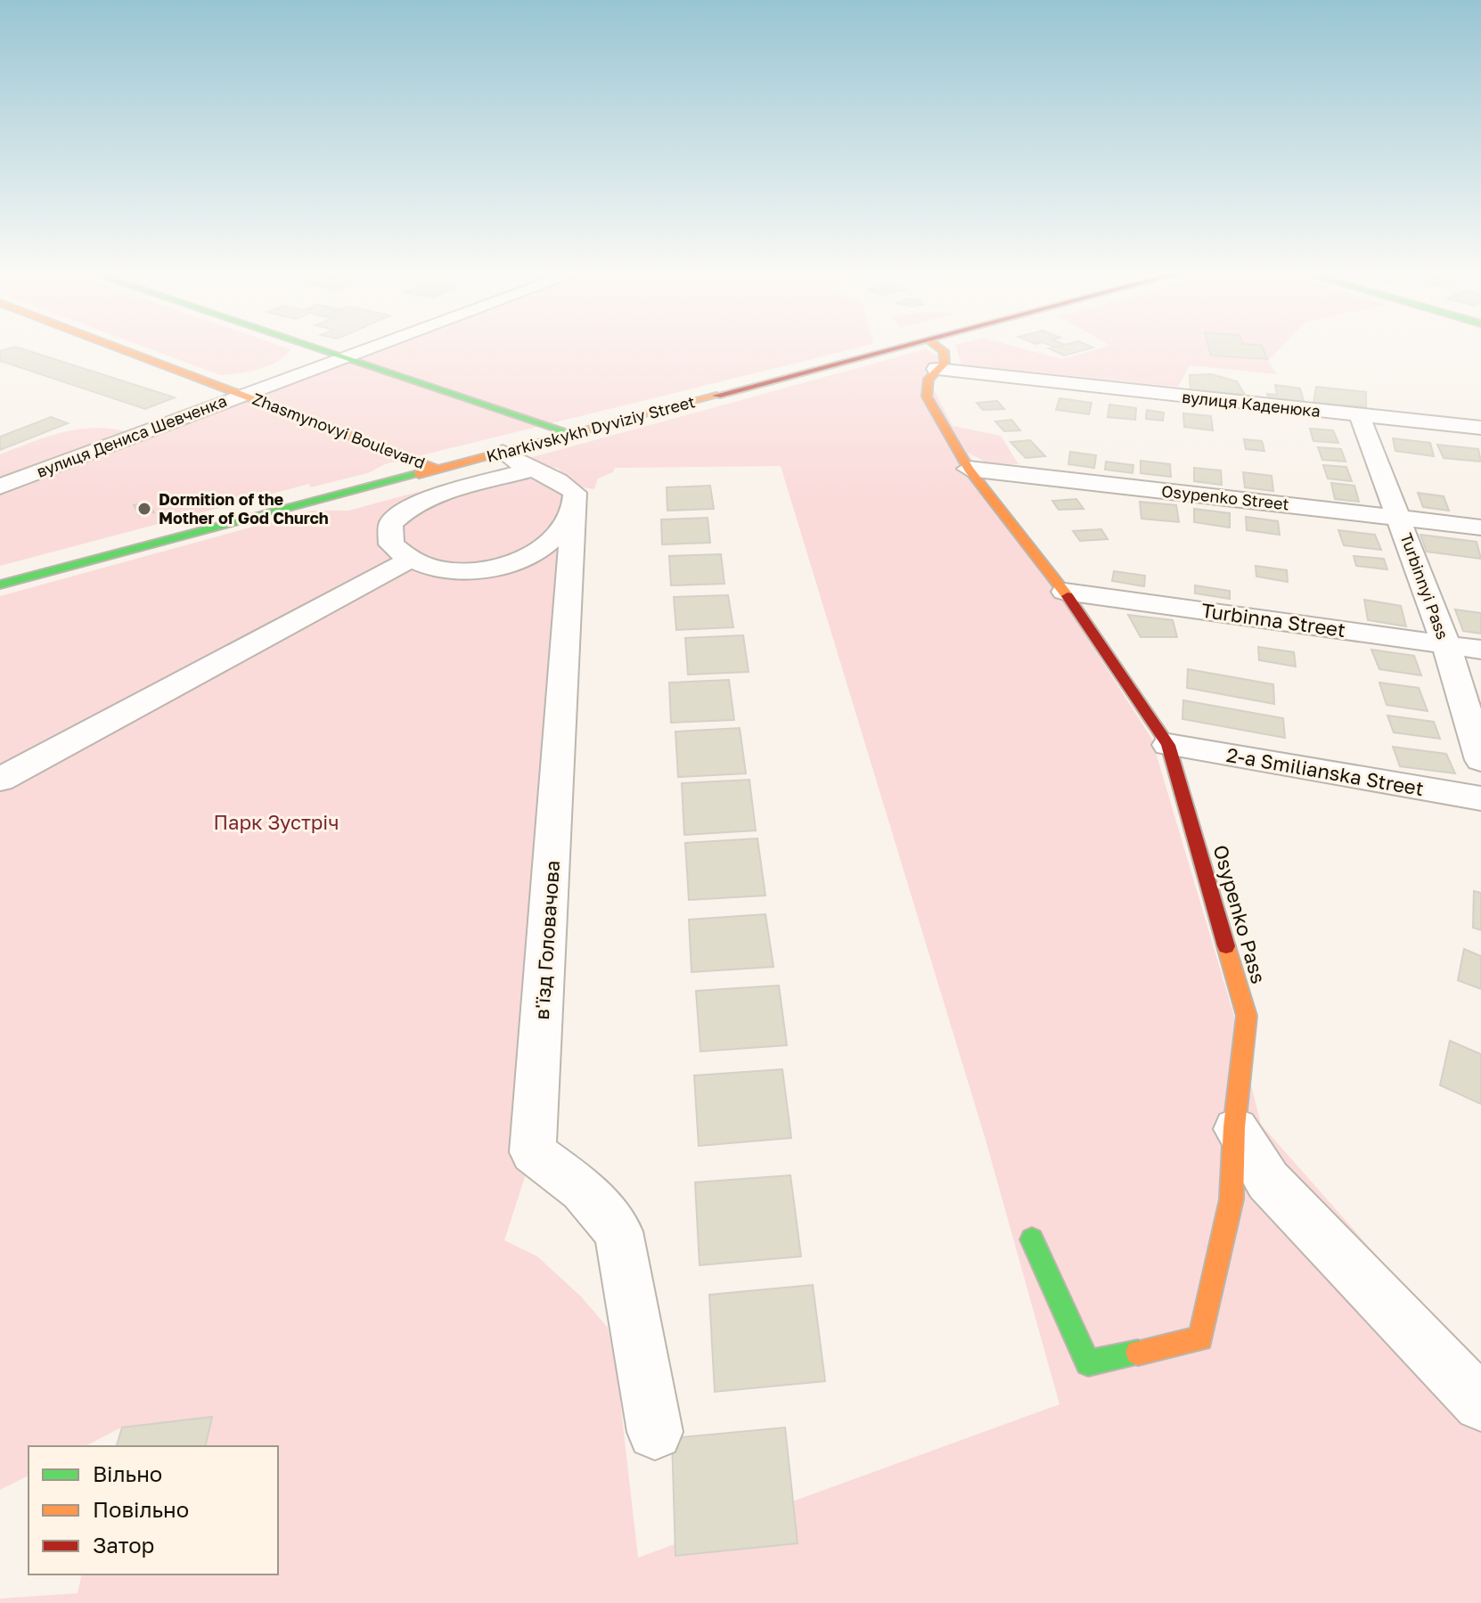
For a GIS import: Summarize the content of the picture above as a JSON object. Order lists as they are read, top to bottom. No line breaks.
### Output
{"streets":{"street":["вулиця Каденюка","Kharkivskykh Dyviziy Street","Zhasmynovyi Boulevard","вулиця Дениса Шевченка","Osypenko Street","Turbinnyi Pass","Turbinna Street","2-a Smilianska Street","Osypenko Pass","в'їзд Головачова"]},"crossings":[["вулиця Каденюка","Turbinnyi Pass"],["вулиця Каденюка","Osypenko Pass"],["Kharkivskykh Dyviziy Street","Zhasmynovyi Boulevard"],["Zhasmynovyi Boulevard","вулиця Дениса Шевченка"],["Osypenko Street","Turbinnyi Pass"],["Osypenko Street","Osypenko Pass"],["Turbinnyi Pass","Turbinna Street"],["Turbinna Street","Osypenko Pass"],["2-a Smilianska Street","Osypenko Pass"]],"parks":["Парк Зустріч"],"places":["Dormition of the Mother of God Church"],"legend":["Вільно","Повільно","Затор"]}
